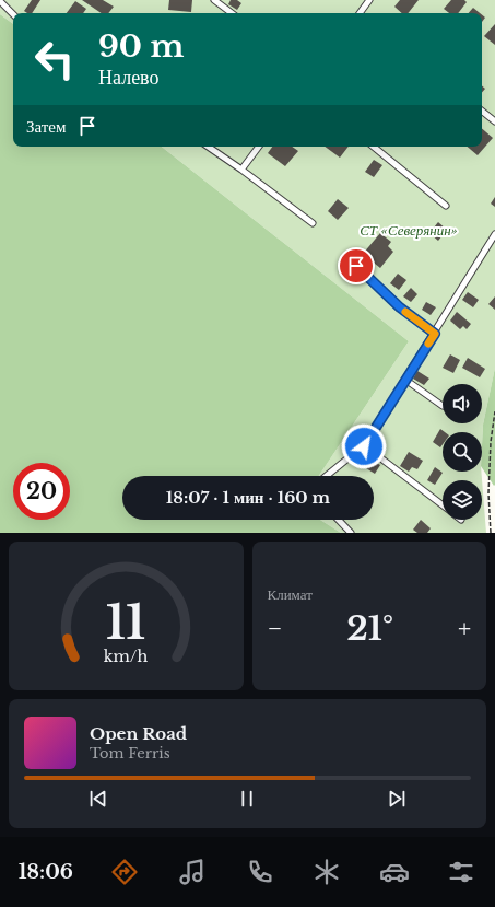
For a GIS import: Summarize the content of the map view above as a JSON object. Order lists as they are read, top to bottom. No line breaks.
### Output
{"parks":["СТ «Северянин»"],"page":{"turn":["90 m","Налево"],"then":"Затем","limit":"20","trip":"18:07 · 1 мин · 160 m","tile":"Климат","heat":["−","21°","+"],"song":["Open Road","Tom Ferris"],"tabs":"18:06","gauge":["11","km/h"]}}
